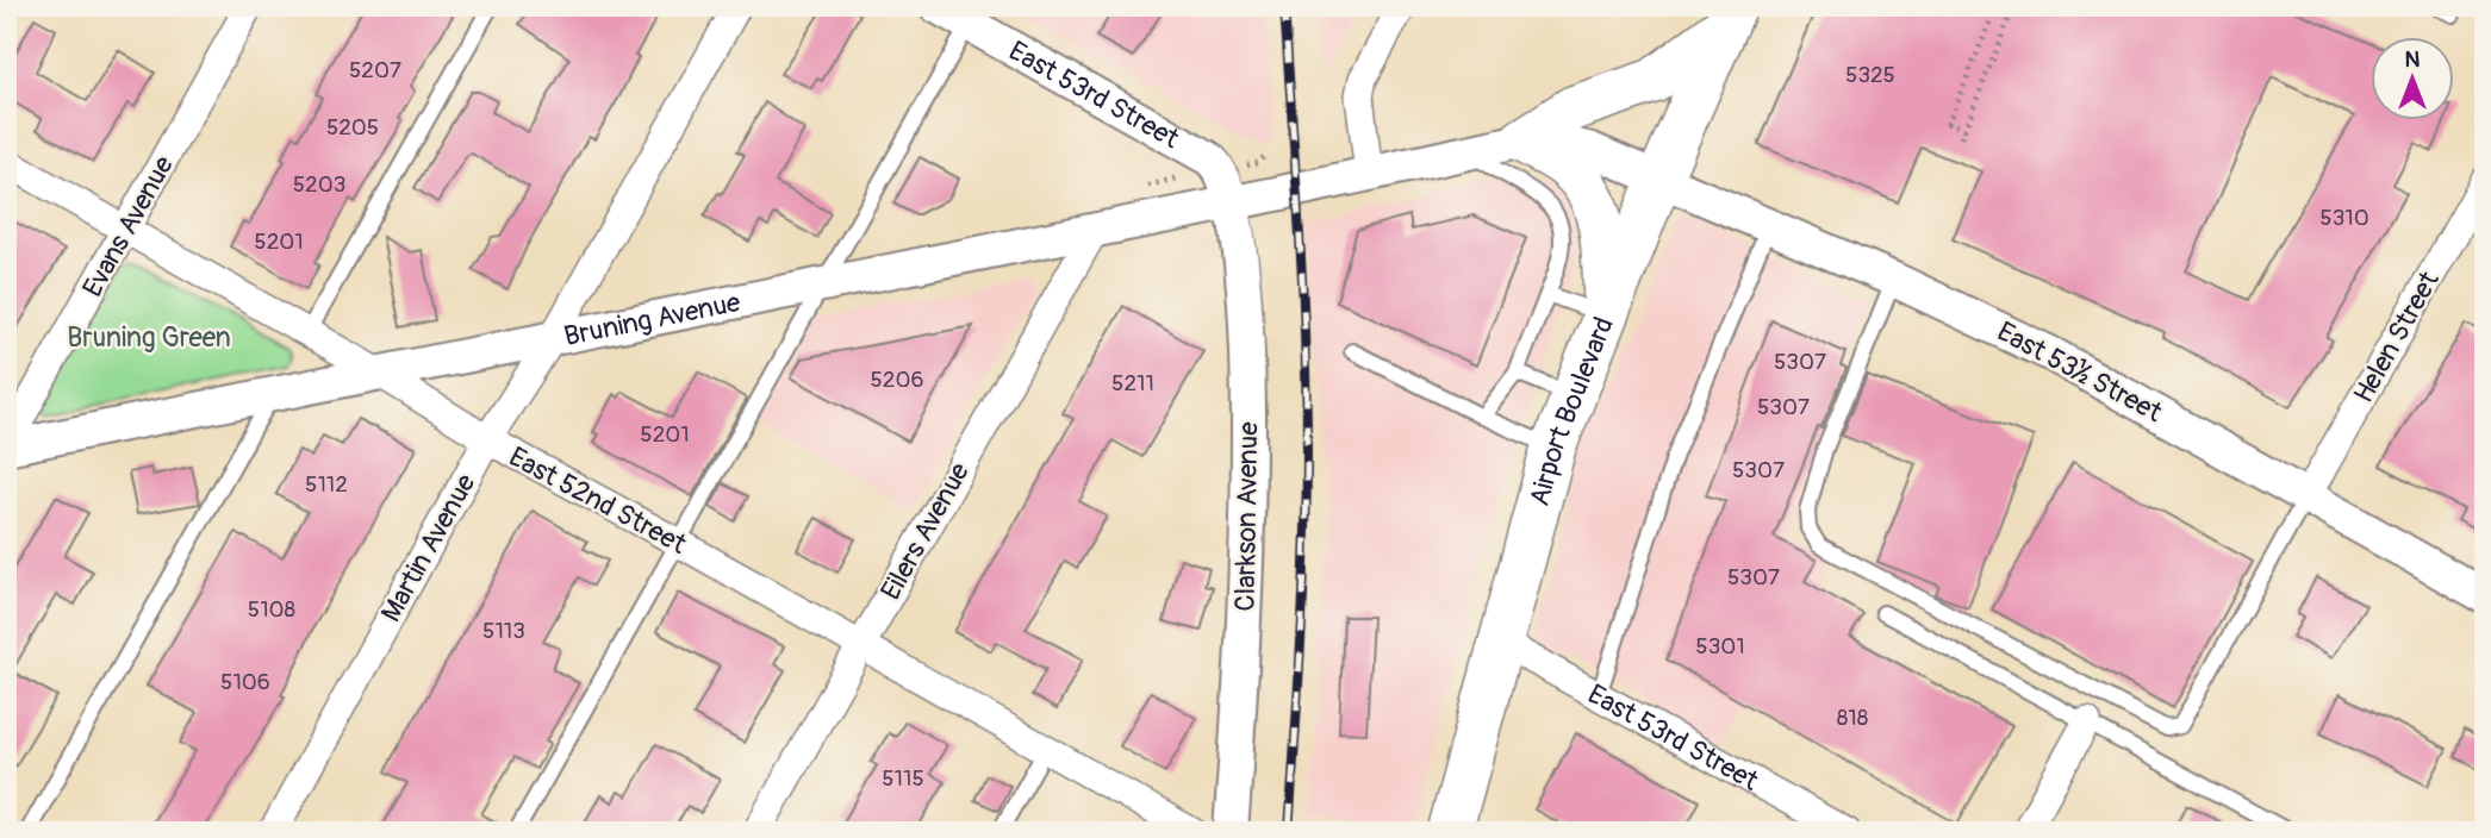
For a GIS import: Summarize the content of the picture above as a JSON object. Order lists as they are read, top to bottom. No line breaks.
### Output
{"streets":{"main road":["Airport Boulevard"],"street":["East 53rd Street","Evans Avenue","Bruning Avenue","Helen Street","East 53½ Street","East 52nd Street","Clarkson Avenue","Eilers Avenue","Martin Avenue"]},"crossings":[["East 53rd Street","Bruning Avenue"],["East 53rd Street","Airport Boulevard"],["East 53rd Street","Clarkson Avenue"],["Evans Avenue","Bruning Avenue"],["Evans Avenue","East 52nd Street"],["Bruning Avenue","East 52nd Street"],["Bruning Avenue","Clarkson Avenue"],["Bruning Avenue","Eilers Avenue"],["Bruning Avenue","Martin Avenue"],["Helen Street","East 53½ Street"],["East 53½ Street","Airport Boulevard"],["East 52nd Street","Eilers Avenue"],["East 52nd Street","Martin Avenue"]],"parks":["Bruning Green"],"house_numbers":["5207","5325","5205","5203","5310","5201","5307","5206","5211","5307","5201","5307","5112","5307","5108","5113","5301","5106","818","5115"],"north":"top"}
